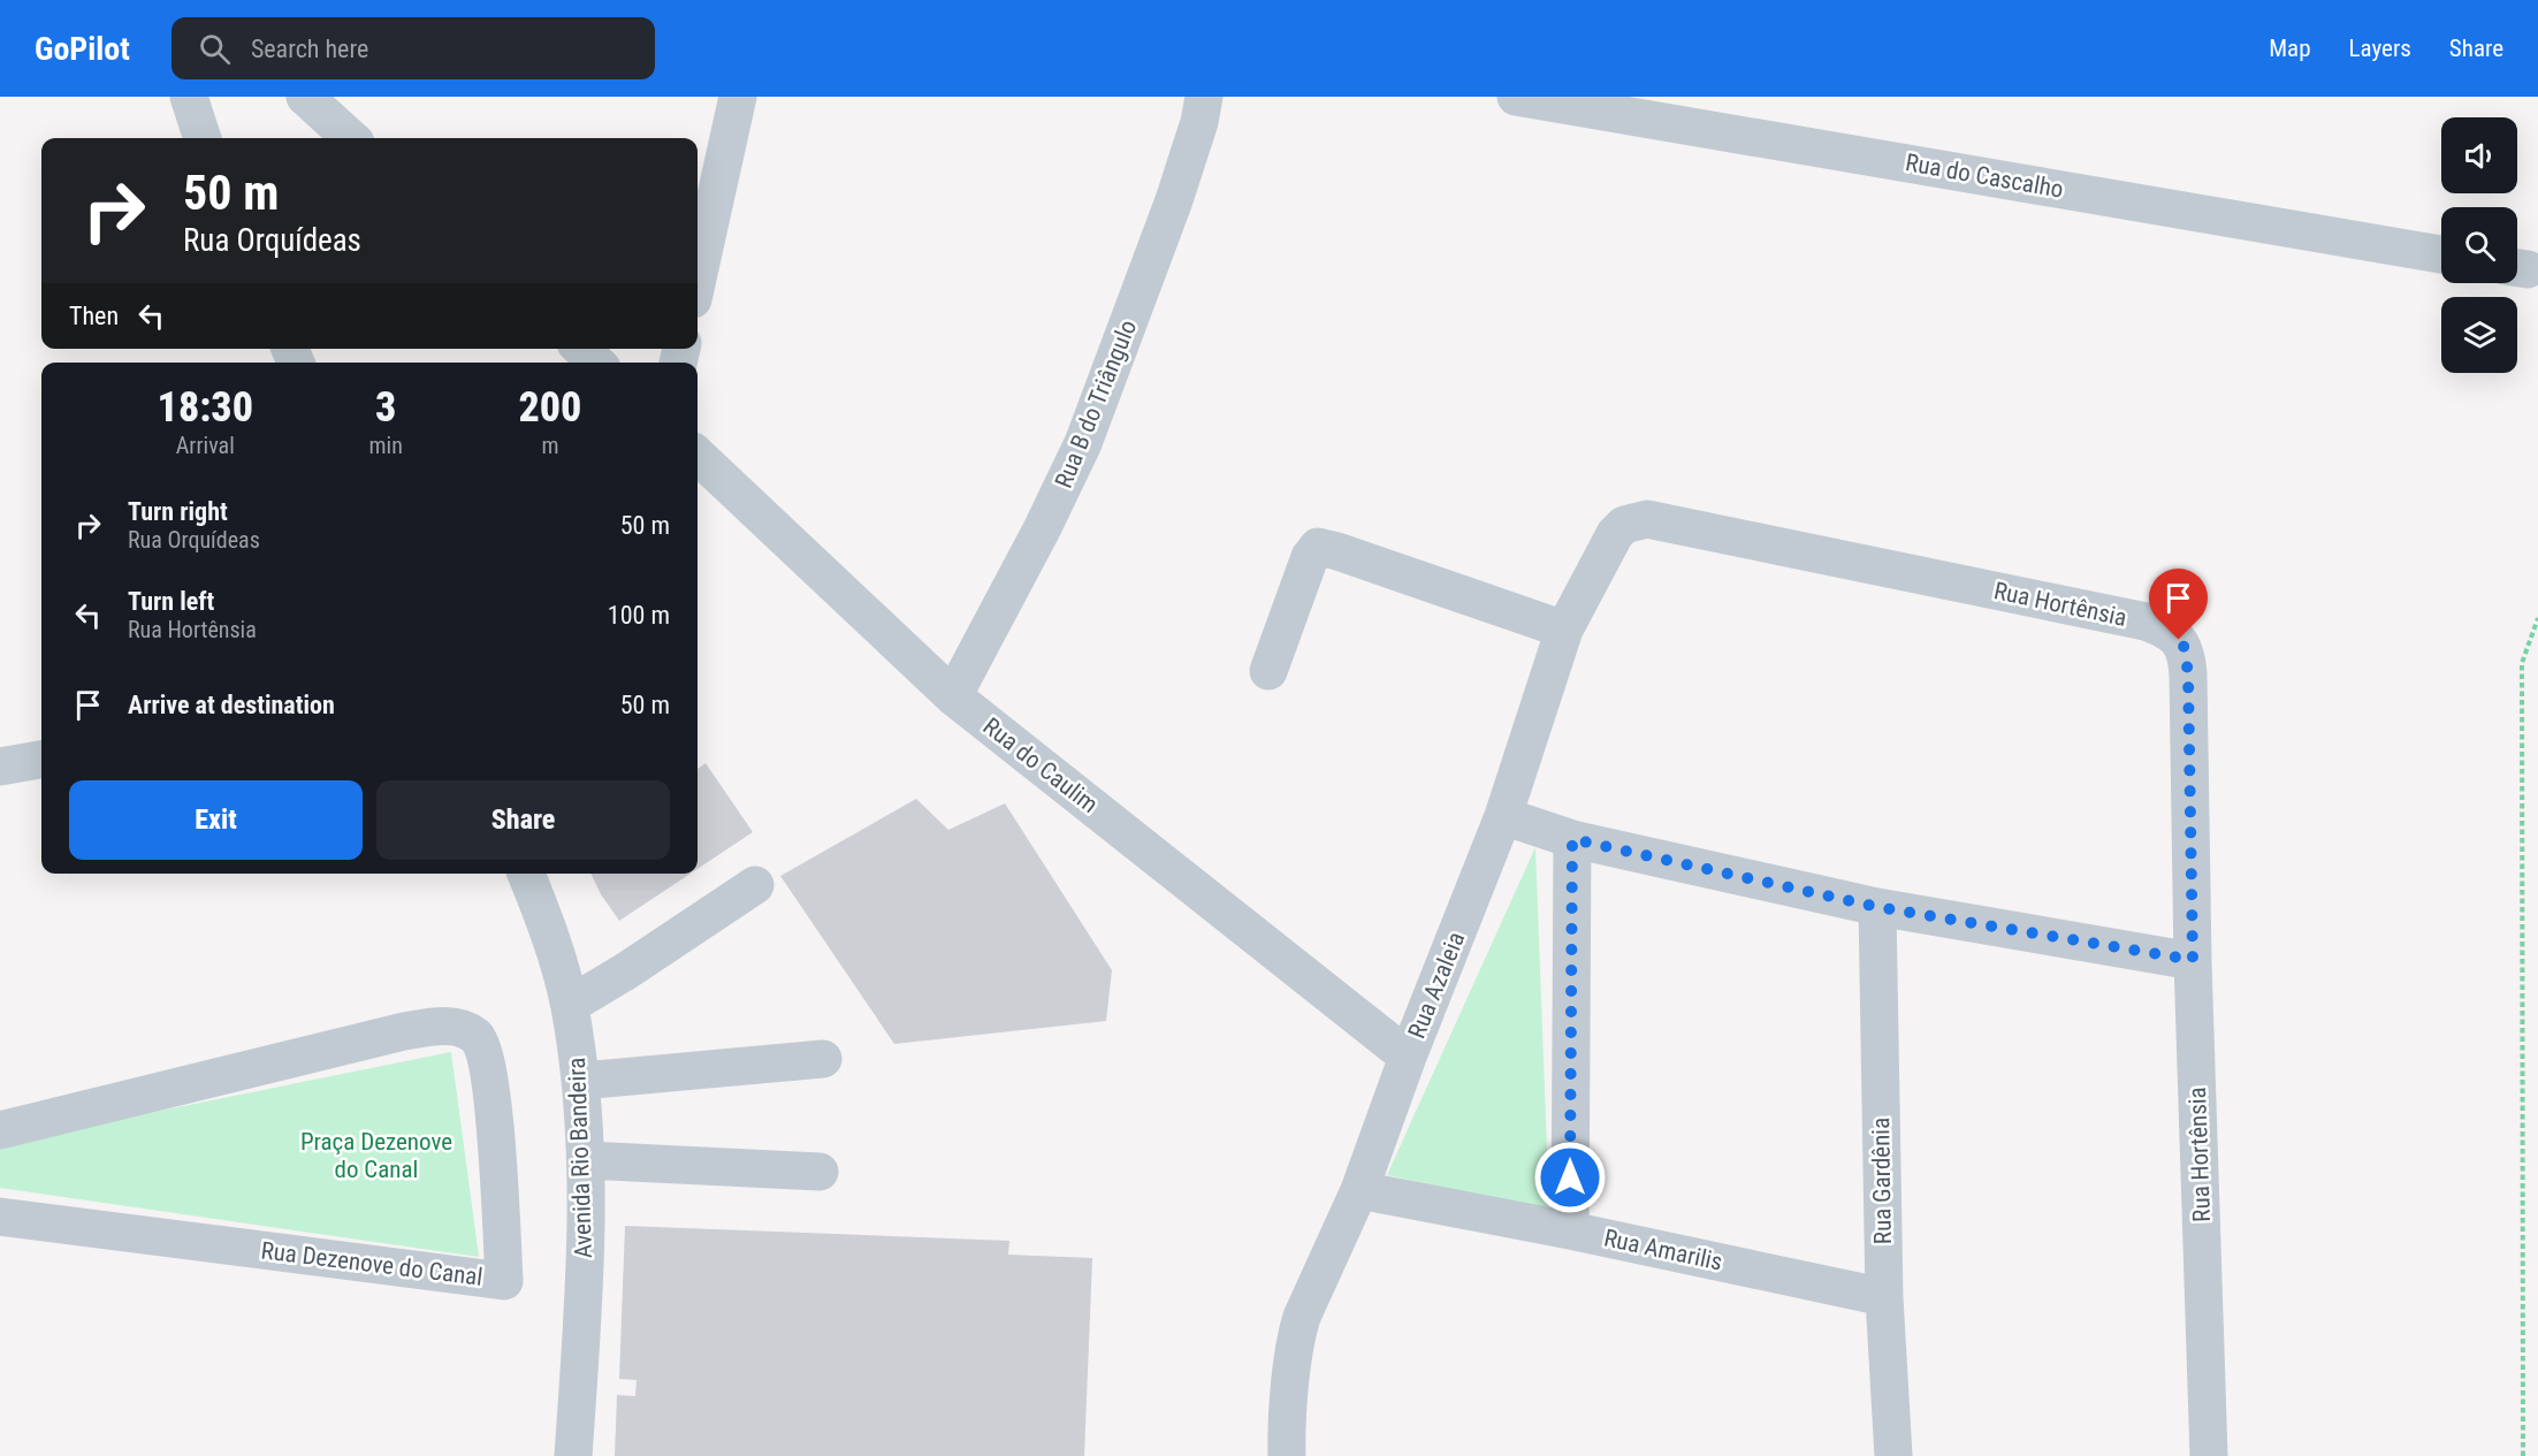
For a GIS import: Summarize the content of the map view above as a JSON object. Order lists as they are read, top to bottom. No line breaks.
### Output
{"streets":{"street":["Rua do Cascalho","Rua B do Triângulo","Rua Hortênsia","Rua do Caulim","Rua Azaleia","Avenida Rio Bandeira","Rua Gardênia","Rua Amarilis","Rua Dezenove do Canal"]},"crossings":[["Rua B do Triângulo","Rua do Caulim"],["Rua Hortênsia","Rua Azaleia"],["Rua do Caulim","Rua Azaleia"],["Rua Azaleia","Rua Amarilis"],["Rua Gardênia","Rua Amarilis"]],"parks":["Praça Dezenove do Canal"],"page":{"header":"GoPilot","search":"Search here","nav":["Map","Layers","Share"],"turn":["50 m","Rua Orquídeas"],"then":"Then","eta":["18:30","Arrival","3","min","200","m"],"list":[{"name":"Turn right","note":"Rua Orquídeas","value":"50 m"},{"name":"Turn left","note":"Rua Hortênsia","value":"100 m"},{"name":"Arrive at destination","value":"50 m"}],"buttons":["Exit","Share"]}}
